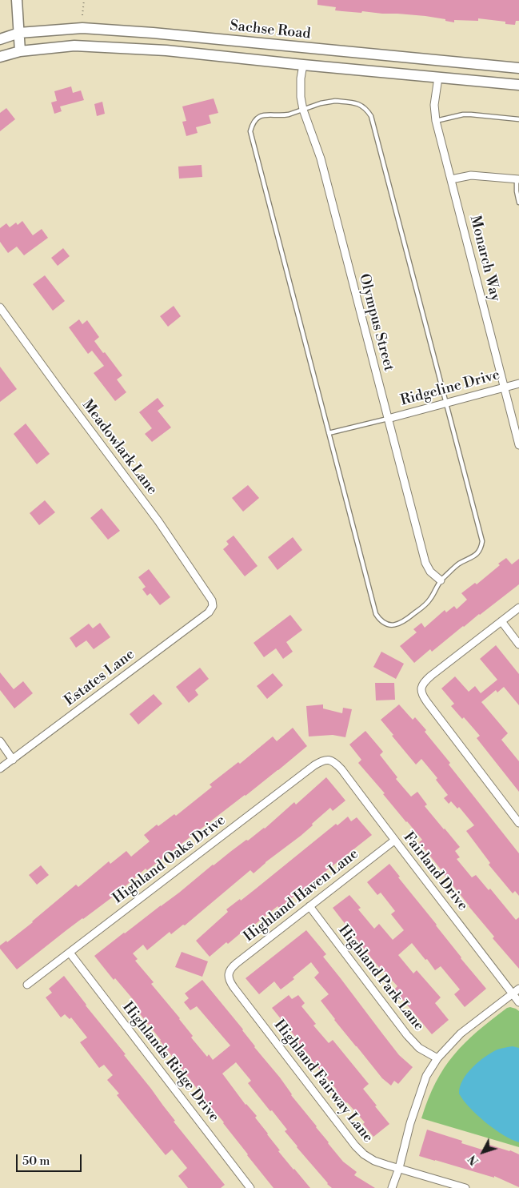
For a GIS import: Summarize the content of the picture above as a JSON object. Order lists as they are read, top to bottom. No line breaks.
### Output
{"streets":{"main road":["Sachse Road"],"street":["Monarch Way","Olympus Street","Ridgeline Drive","Meadowlark Lane","Estates Lane","Highland Oaks Drive","Fairland Drive","Highland Haven Lane","Highland Park Lane","Highlands Ridge Drive","Highland Fairway Lane"]},"crossings":[["Monarch Way","Ridgeline Drive"],["Olympus Street","Ridgeline Drive"],["Meadowlark Lane","Estates Lane"],["Highland Oaks Drive","Fairland Drive"],["Highland Oaks Drive","Highlands Ridge Drive"],["Fairland Drive","Highland Haven Lane"],["Highland Haven Lane","Highland Park Lane"],["Highland Haven Lane","Highland Fairway Lane"]],"scale_bar":"50 m","north":"bottom left"}
